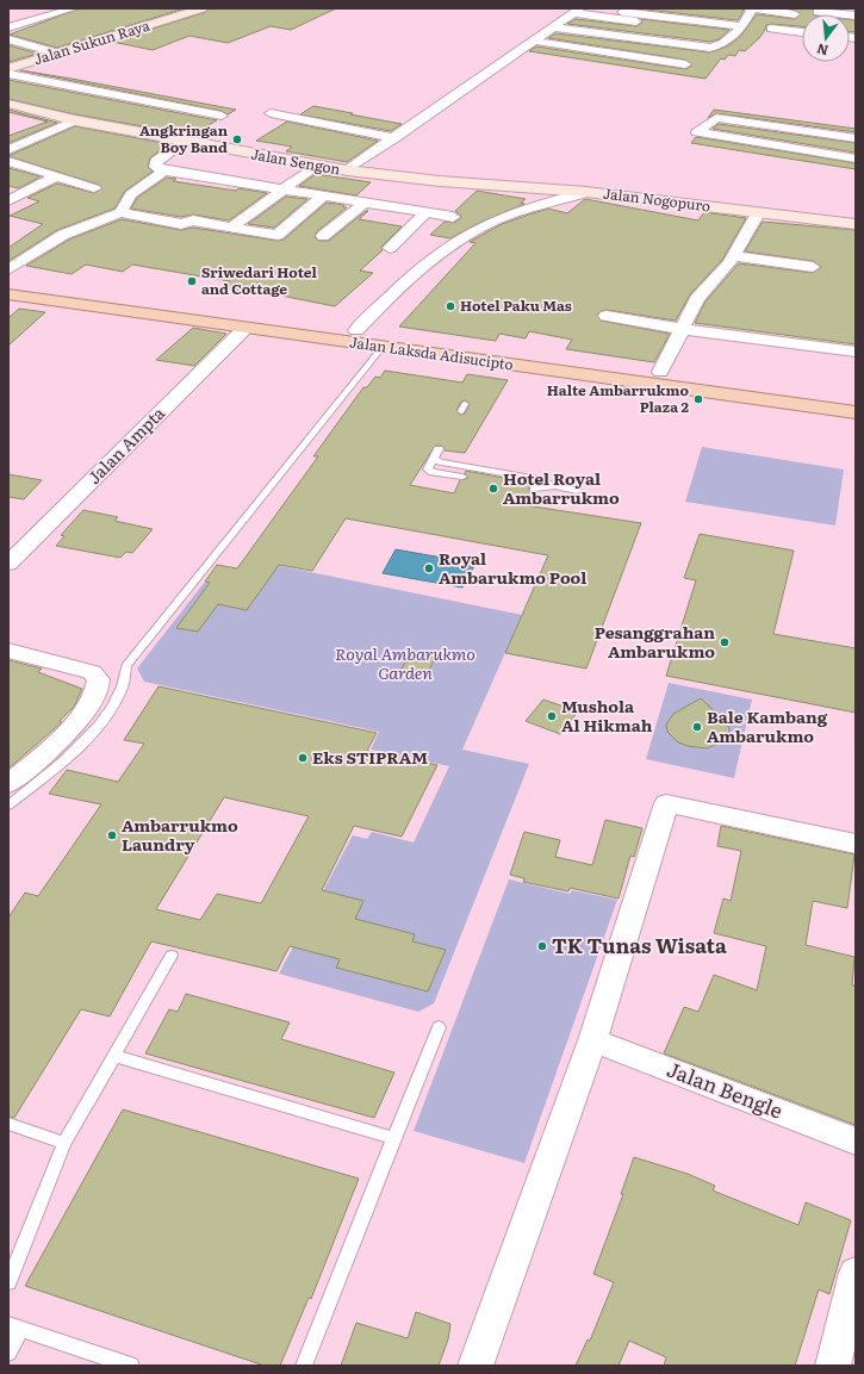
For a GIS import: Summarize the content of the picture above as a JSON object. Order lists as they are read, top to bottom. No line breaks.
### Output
{"streets":{"main road":["Jalan Laksda Adisucipto"],"street":["Jalan Sukun Raya","Jalan Sengon","Jalan Nogopuro","Jalan Ampta","Jalan Bengle"]},"crossings":[["Jalan Sengon","Jalan Nogopuro"],["Jalan Nogopuro","Jalan Laksda Adisucipto"],["Jalan Laksda Adisucipto","Jalan Ampta"]],"parks":["Royal Ambarukmo Garden"],"places":["Angkringan Boy Band","Sriwedari Hotel and Cottage","Hotel Paku Mas","Halte Ambarrukmo Plaza 2","Hotel Royal Ambarrukmo","Royal Ambarukmo Pool","Pesanggrahan Ambarukmo","Mushola Al Hikmah","Bale Kambang Ambarukmo","Eks STIPRAM","Ambarrukmo Laundry","TK Tunas Wisata"],"north":"bottom"}
